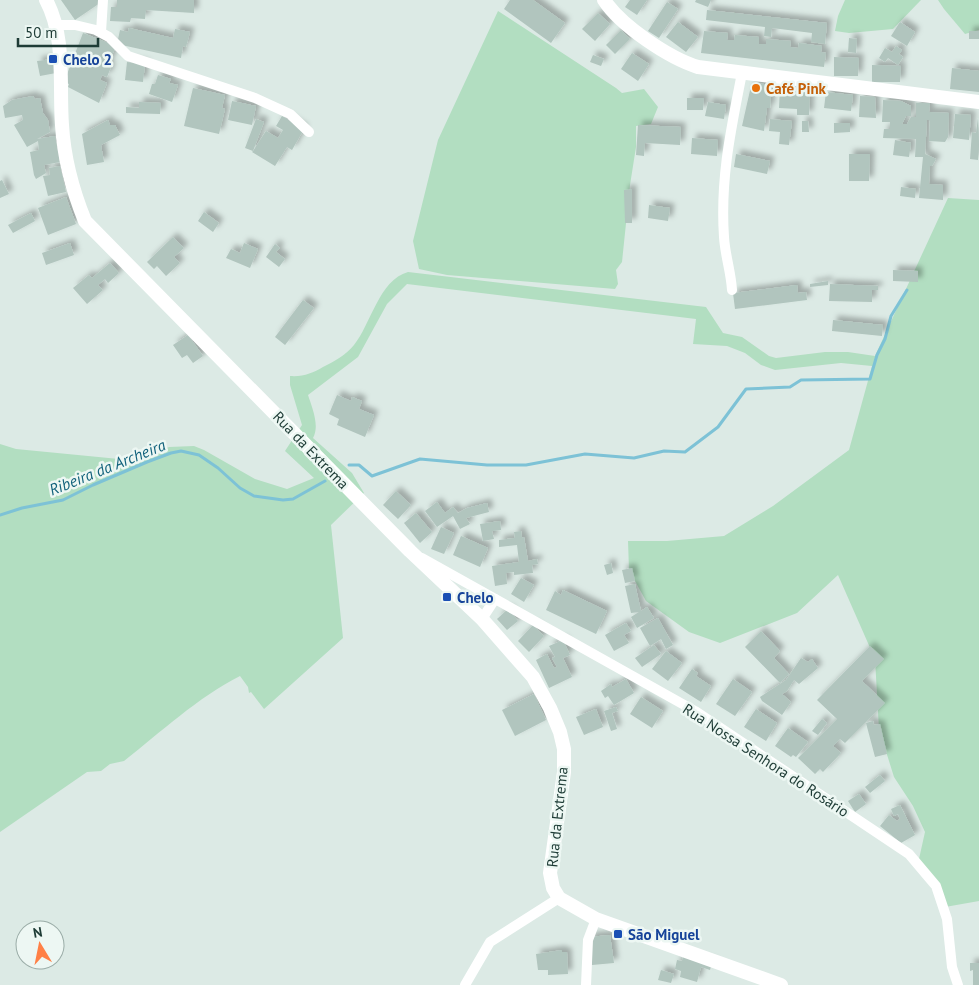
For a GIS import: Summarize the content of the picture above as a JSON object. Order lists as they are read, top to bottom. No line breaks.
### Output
{"streets":{"street":["Rua da Extrema","Rua Nossa Senhora do Rosário"]},"crossings":[["Rua da Extrema","Rua Nossa Senhora do Rosário"]],"water":["Ribeira da Archeira"],"places":{"transit":["Chelo 2","Chelo","São Miguel"],"other":["Café Pink"]},"scale_bar":"50 m","north":"top"}
